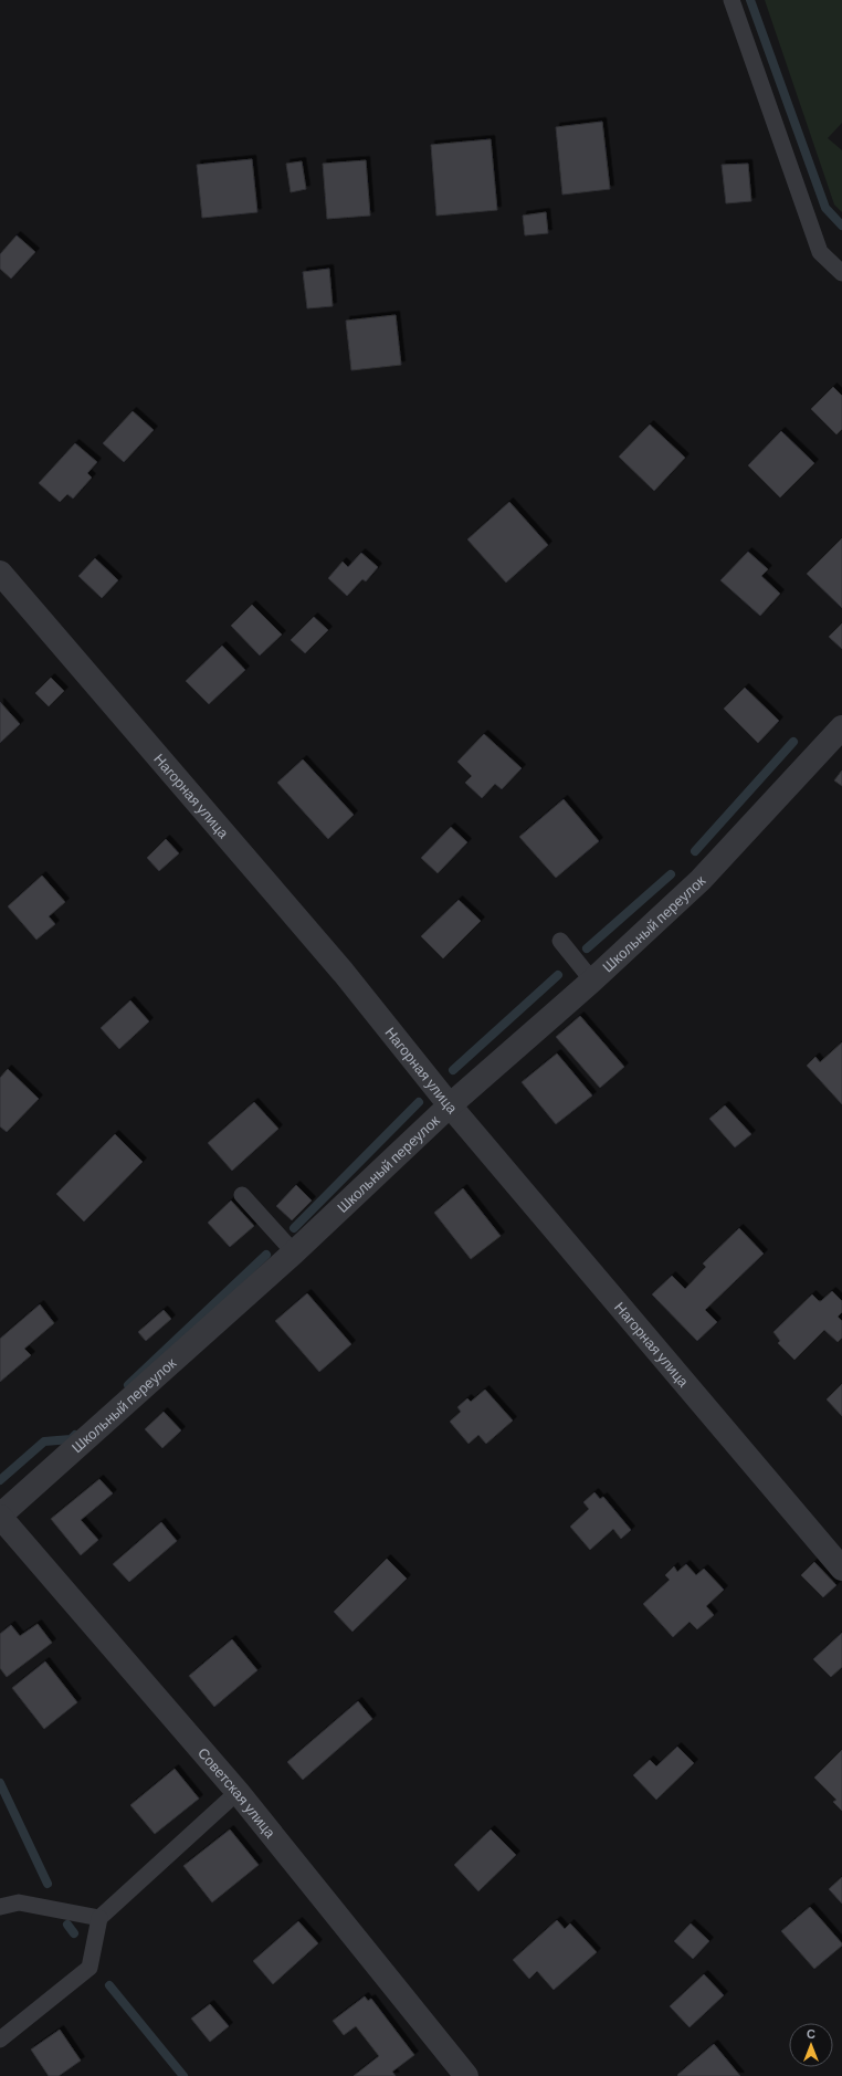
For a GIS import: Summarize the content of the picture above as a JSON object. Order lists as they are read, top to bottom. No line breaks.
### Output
{"streets":{"street":["Нагорная улица","Школьный переулок","Советская улица"]},"crossings":[["Нагорная улица","Школьный переулок"],["Школьный переулок","Советская улица"]],"north":"top"}
